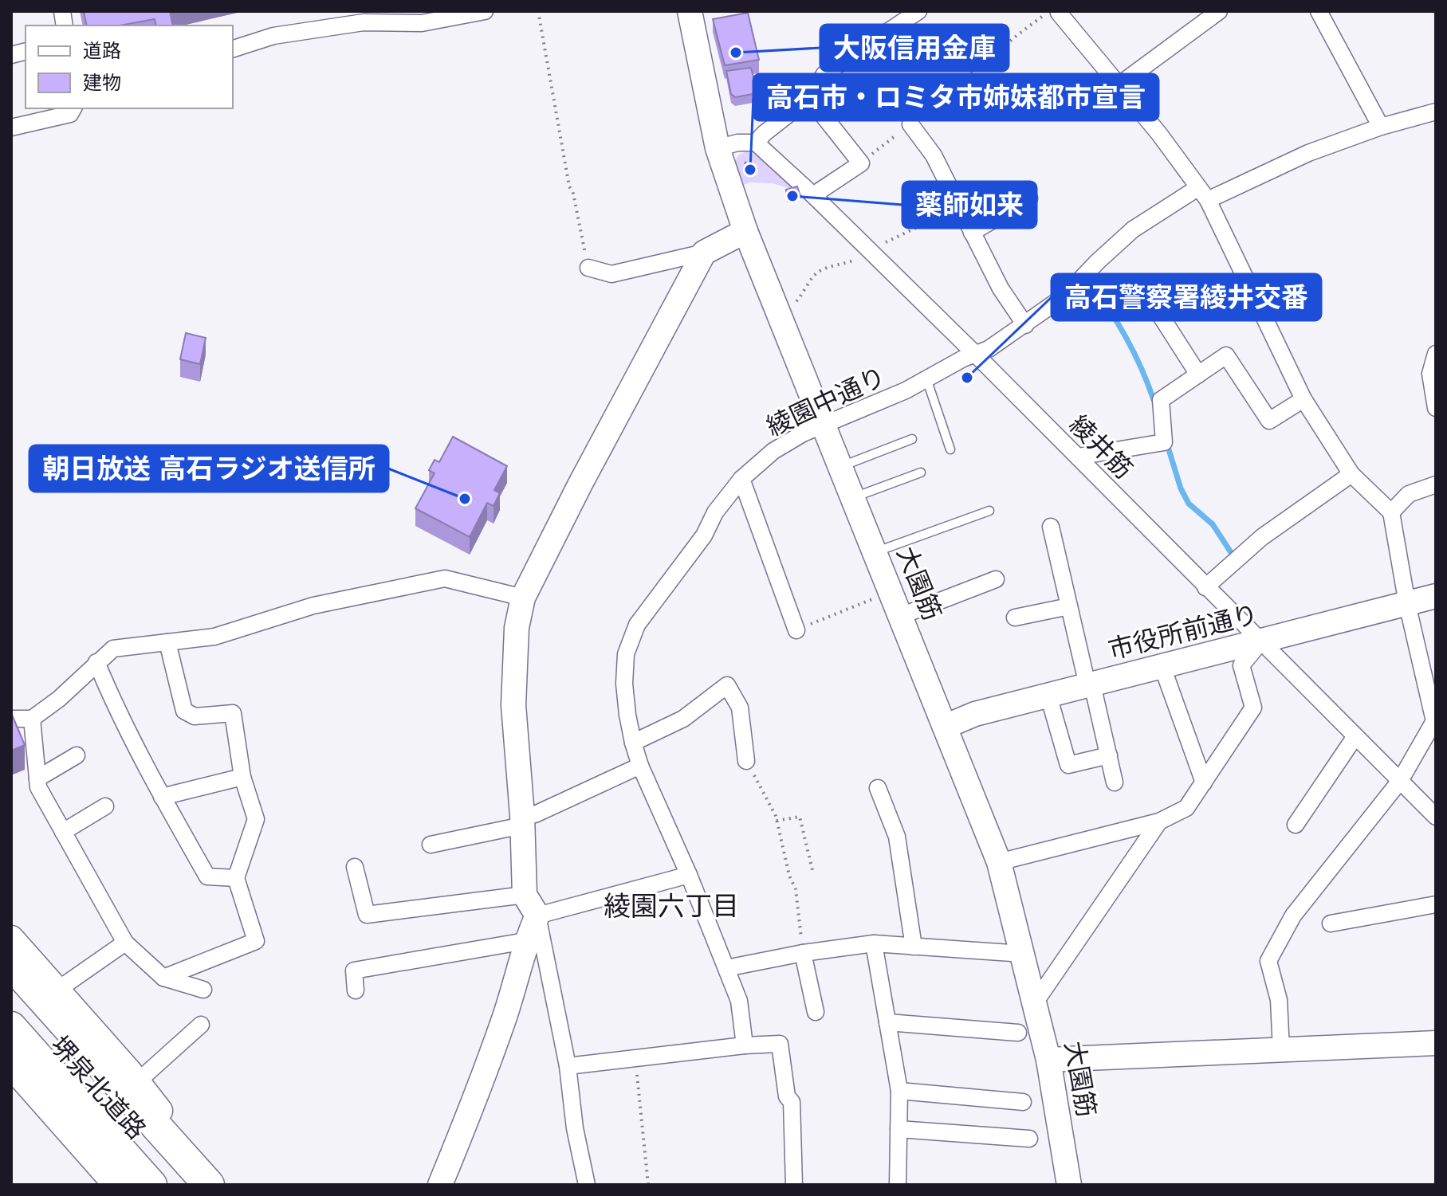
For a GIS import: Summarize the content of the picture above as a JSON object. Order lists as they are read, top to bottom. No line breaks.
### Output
{"streets":{"highway":["堺泉北道路"],"street":["綾園中通り","綾井筋","大園筋","市役所前通り"]},"crossings":[["綾園中通り","綾井筋"],["綾園中通り","大園筋"],["綾井筋","市役所前通り"],["大園筋","市役所前通り"]],"districts":["綾園六丁目"],"places":["大阪信用金庫","高石市・ロミタ市姉妹都市宣言","薬師如来","高石警察署綾井交番","朝日放送 高石ラジオ送信所"],"legend":["道路","建物"]}
